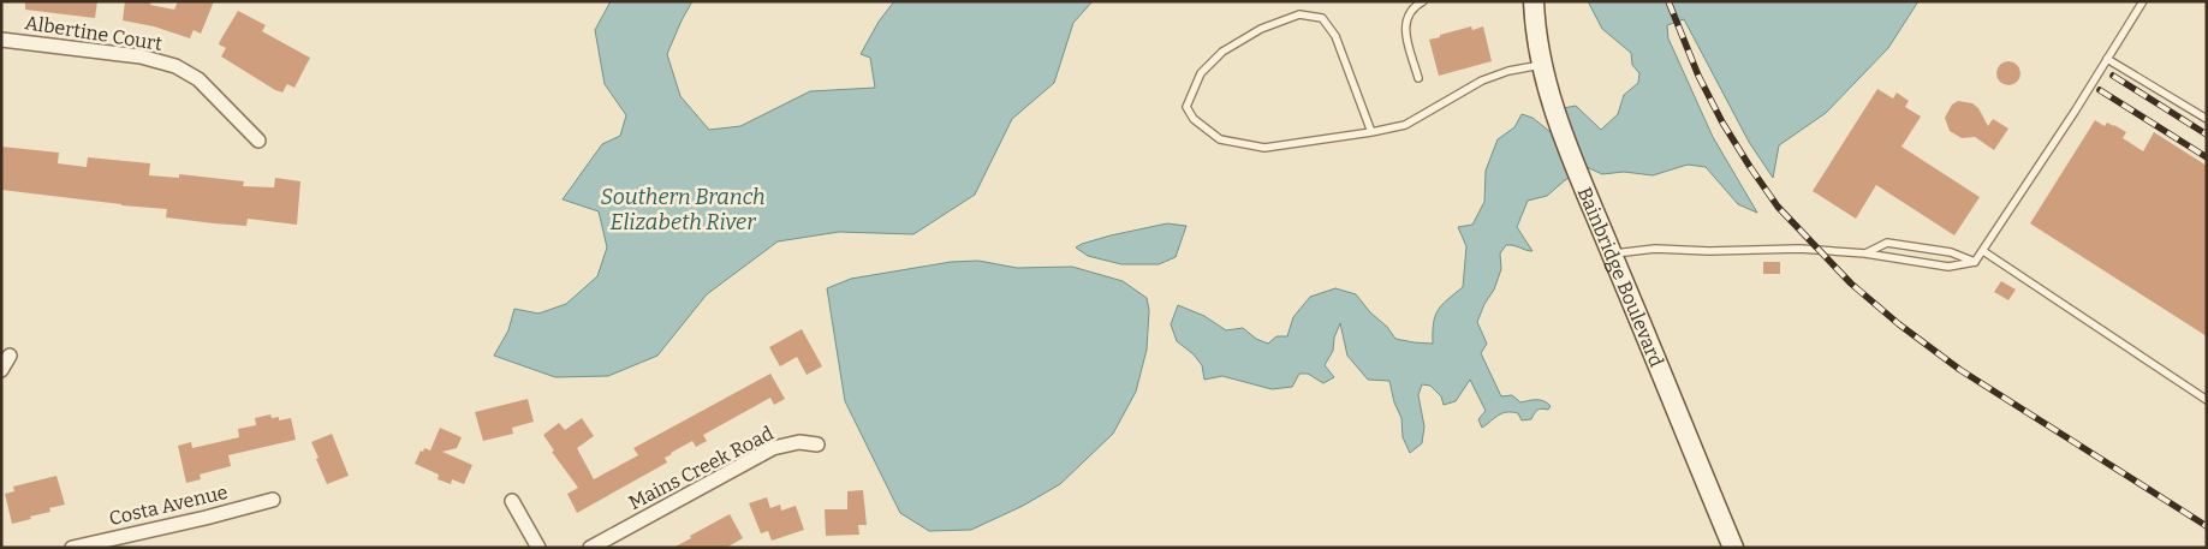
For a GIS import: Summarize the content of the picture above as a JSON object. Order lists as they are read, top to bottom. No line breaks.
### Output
{"streets":{"main road":["Bainbridge Boulevard"],"street":["Albertine Court","Mains Creek Road","Costa Avenue"]},"water":["Southern Branch Elizabeth River"]}
